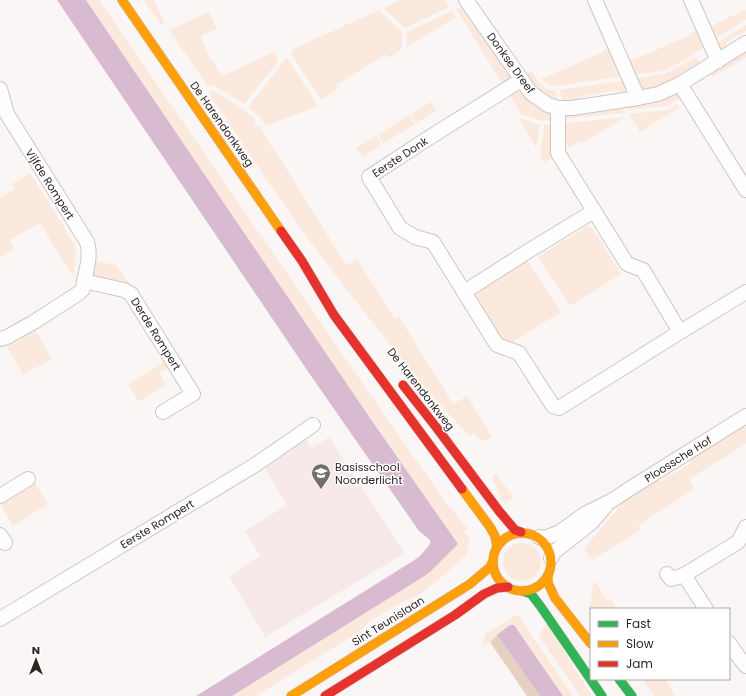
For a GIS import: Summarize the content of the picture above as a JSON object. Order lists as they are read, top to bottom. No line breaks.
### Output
{"streets":{"main road":["De Harendonkweg","Sint Teunislaan"],"street":["Donkse Dreef","Eerste Donk","Vijfde Rompert","Derde Rompert","Ploossche Hof","Eerste Rompert"]},"crossings":[["Donkse Dreef","Eerste Donk"],["De Harendonkweg","Ploossche Hof"],["De Harendonkweg","Sint Teunislaan"],["Vijfde Rompert","Derde Rompert"],["Ploossche Hof","Sint Teunislaan"]],"places":{"school or university":["Basisschool Noorderlicht"]},"legend":["Fast","Slow","Jam"],"north":"top"}
